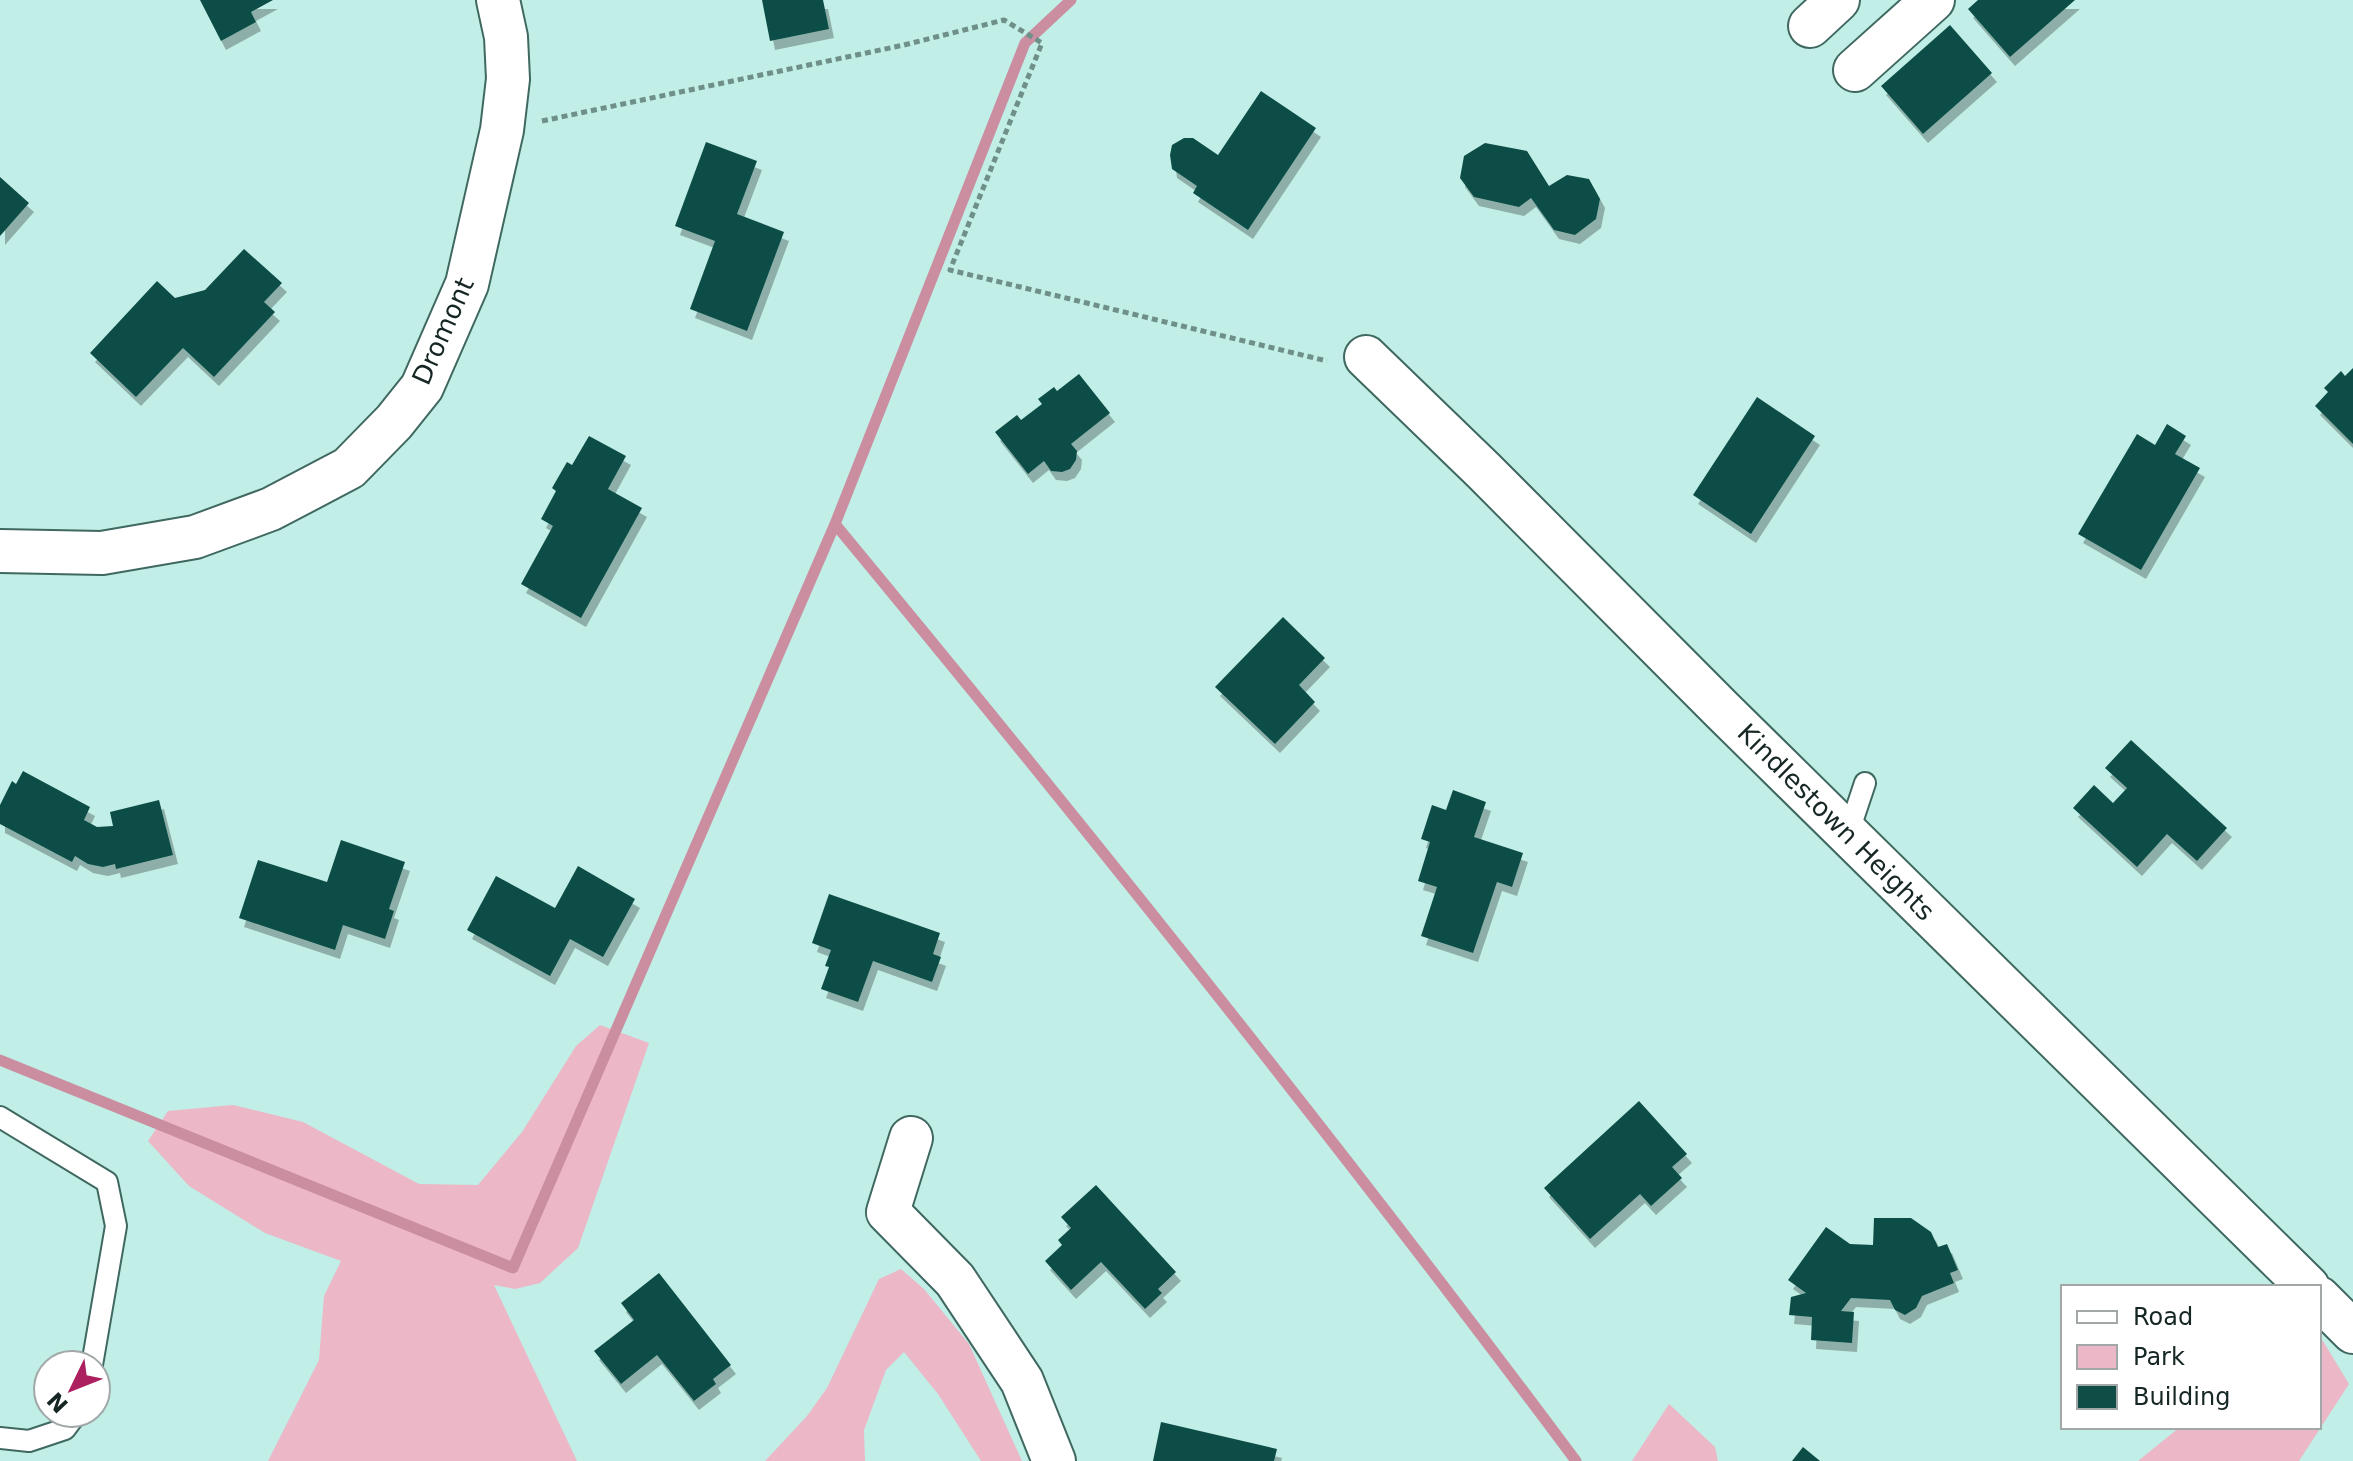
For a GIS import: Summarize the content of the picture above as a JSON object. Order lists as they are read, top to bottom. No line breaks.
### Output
{"streets":{"street":["Dromont","Kindlestown Heights"]},"legend":["Road","Park","Building"],"north":"bottom left"}
